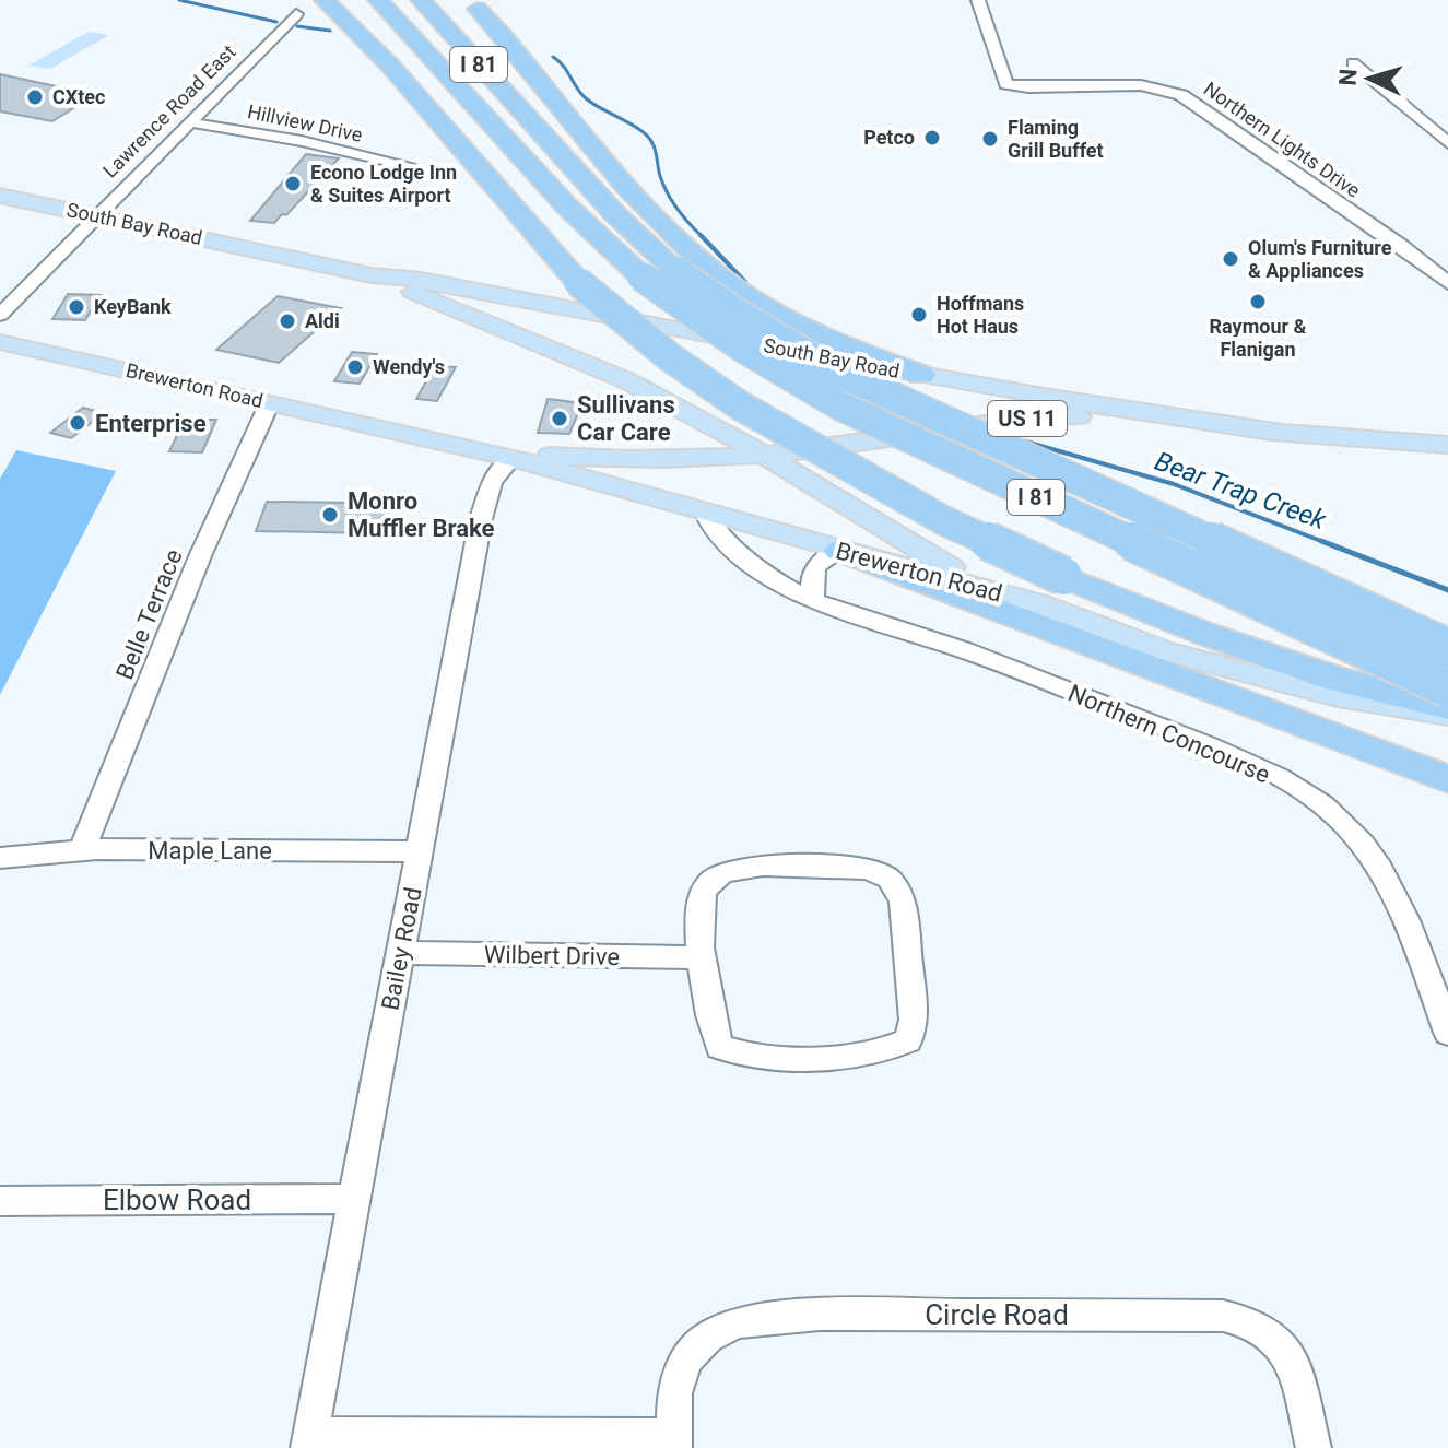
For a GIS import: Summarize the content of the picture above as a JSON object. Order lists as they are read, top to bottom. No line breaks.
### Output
{"streets":{"highway":["I 81"],"main road":["South Bay Road","Brewerton Road","US 11"],"street":["Lawrence Road East","Hillview Drive","Northern Lights Drive","Belle Terrace","Northern Concourse","Maple Lane","Bailey Road","Wilbert Drive","Elbow Road","Circle Road"]},"crossings":[["Lawrence Road East","Hillview Drive"],["Lawrence Road East","South Bay Road"],["South Bay Road","Brewerton Road"],["Brewerton Road","Belle Terrace"],["Brewerton Road","Northern Concourse"],["Brewerton Road","Bailey Road"],["Belle Terrace","Maple Lane"],["Maple Lane","Bailey Road"],["Bailey Road","Wilbert Drive"],["Bailey Road","Elbow Road"],["Bailey Road","Circle Road"]],"water":["Bear Trap Creek"],"places":["CXtec","Petco","Flaming Grill Buffet","Econo Lodge Inn & Suites Airport","Olum's Furniture & Appliances","Raymour & Flanigan","KeyBank","Hoffmans Hot Haus","Aldi","Wendy's","Sullivans Car Care","Enterprise","Monro Muffler Brake"],"north":"left"}
